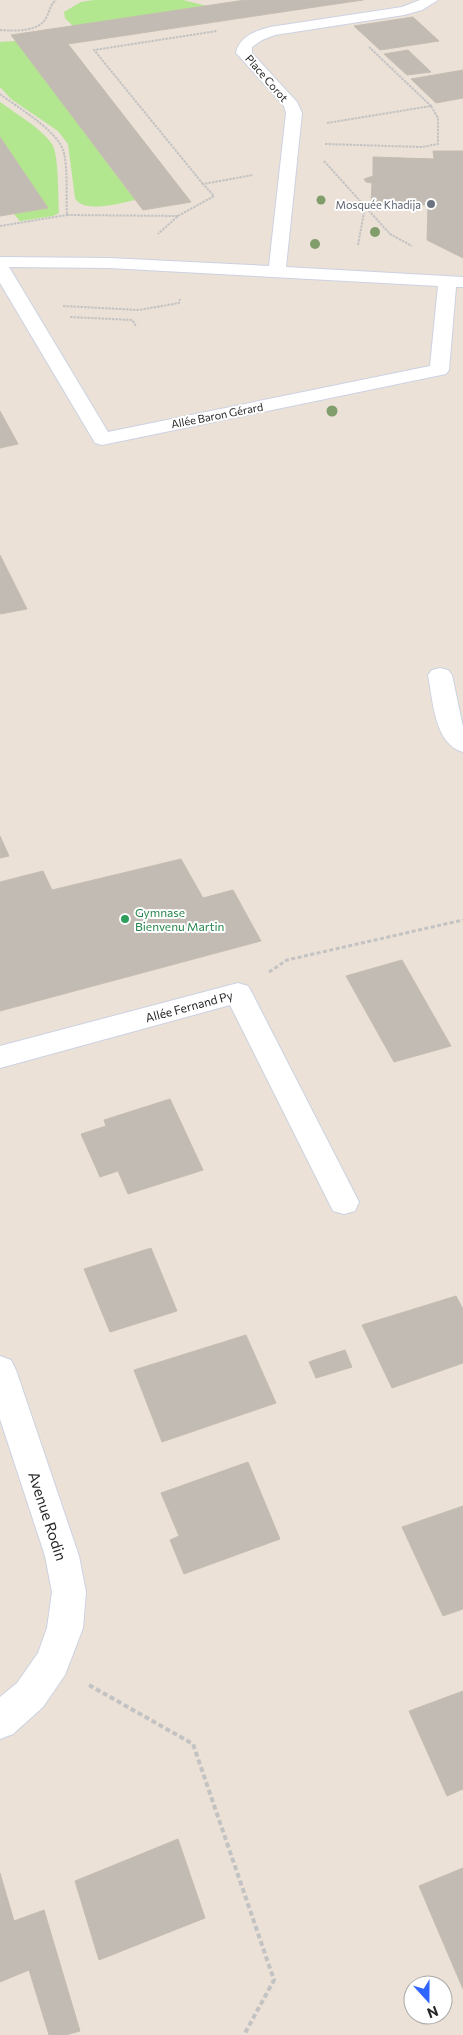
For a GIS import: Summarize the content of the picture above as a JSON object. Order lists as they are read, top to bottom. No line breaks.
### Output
{"streets":{"street":["Place Corot","Allée Baron Gérard","Allée Fernand Py","Avenue Rodin"]},"places":["Mosquée Khadija","Gymnase Bienvenu Martin"],"north":"bottom"}
